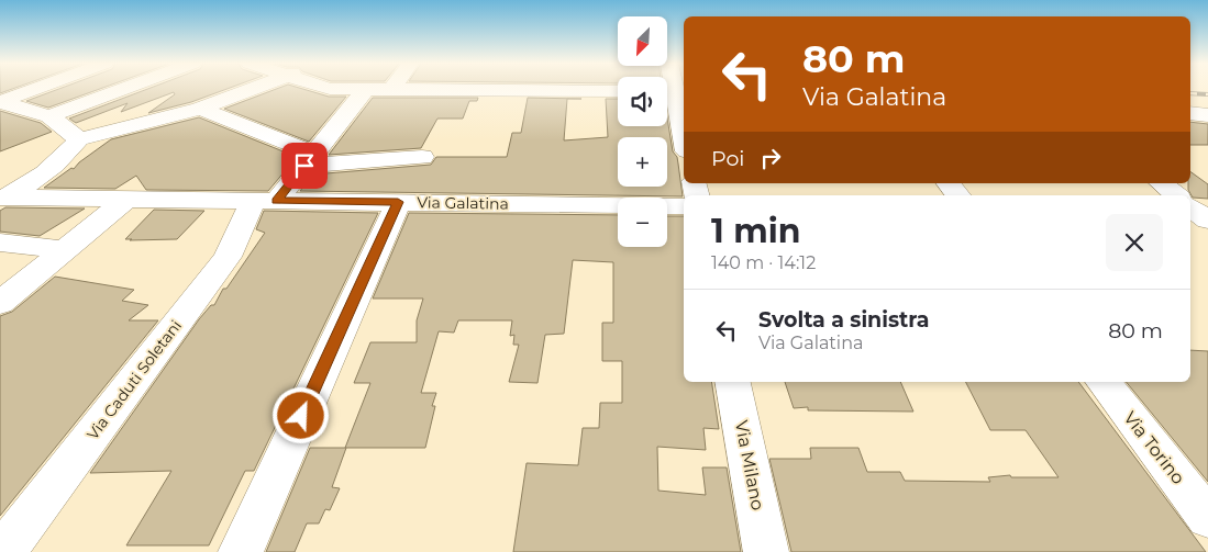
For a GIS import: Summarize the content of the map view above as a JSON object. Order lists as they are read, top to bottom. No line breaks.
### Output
{"streets":{"street":["Via Galatina","Via Caduti Soletani","Via Torino","Via Milano"]},"crossings":[["Via Galatina","Via Caduti Soletani"]],"north":"bottom left","page":{"map_buttons":["+","−"],"turn":["80 m","Via Galatina"],"then":"Poi","heading":["1 min","140 m · 14:12"],"list":[{"name":"Svolta a sinistra","note":"Via Galatina","value":"80 m"}]}}
